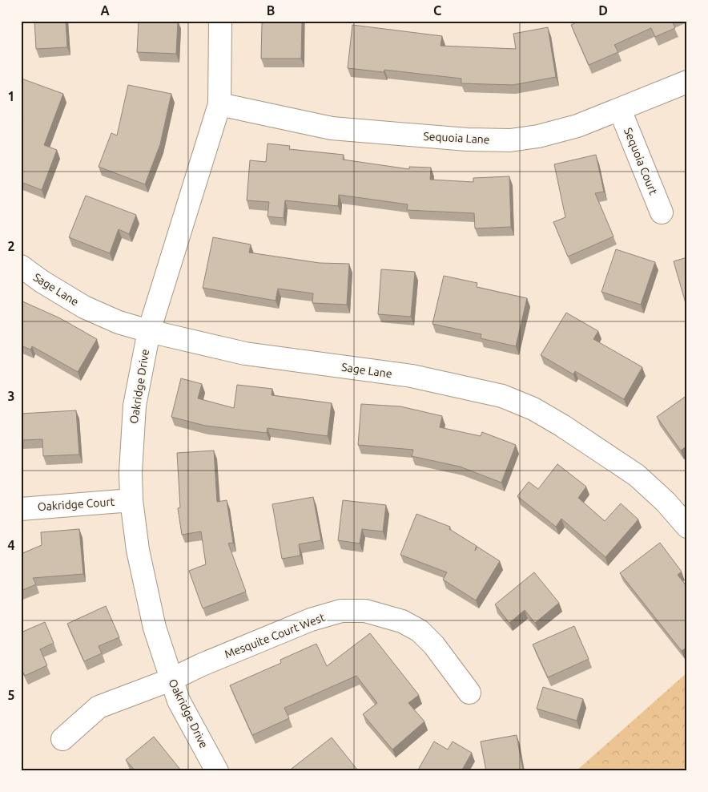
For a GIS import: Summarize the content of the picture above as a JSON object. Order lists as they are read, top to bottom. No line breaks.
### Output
{"streets":{"street":["Sequoia Lane","Sequoia Court","Sage Lane","Oakridge Drive","Oakridge Court","Mesquite Court West"]},"crossings":[["Sequoia Lane","Sequoia Court"],["Sequoia Lane","Oakridge Drive"],["Sage Lane","Oakridge Drive"],["Oakridge Drive","Oakridge Court"],["Oakridge Drive","Mesquite Court West"]],"grid":{"columns":["A","B","C","D"],"rows":["1","2","3","4","5"]}}
